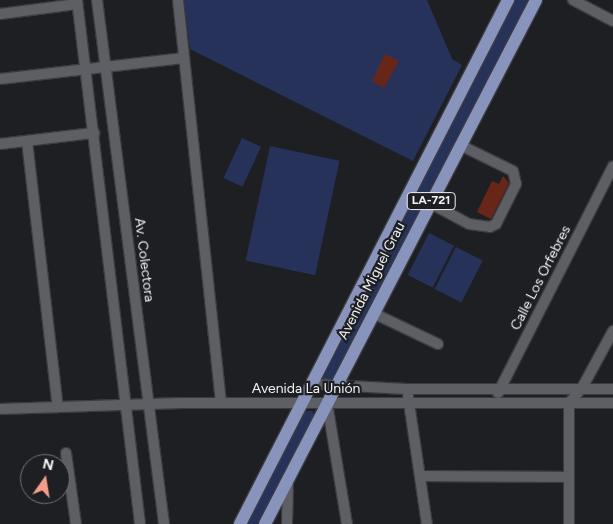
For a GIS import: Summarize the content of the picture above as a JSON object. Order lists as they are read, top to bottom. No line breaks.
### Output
{"streets":{"main road":["LA-721","Avenida Miguel Grau"],"street":["Av. Colectora","Calle Los Orfebres","Avenida La Unión"]},"crossings":[["Av. Colectora","Avenida La Unión"],["Calle Los Orfebres","Avenida La Unión"],["Avenida Miguel Grau","Avenida La Unión"]],"north":"top"}
